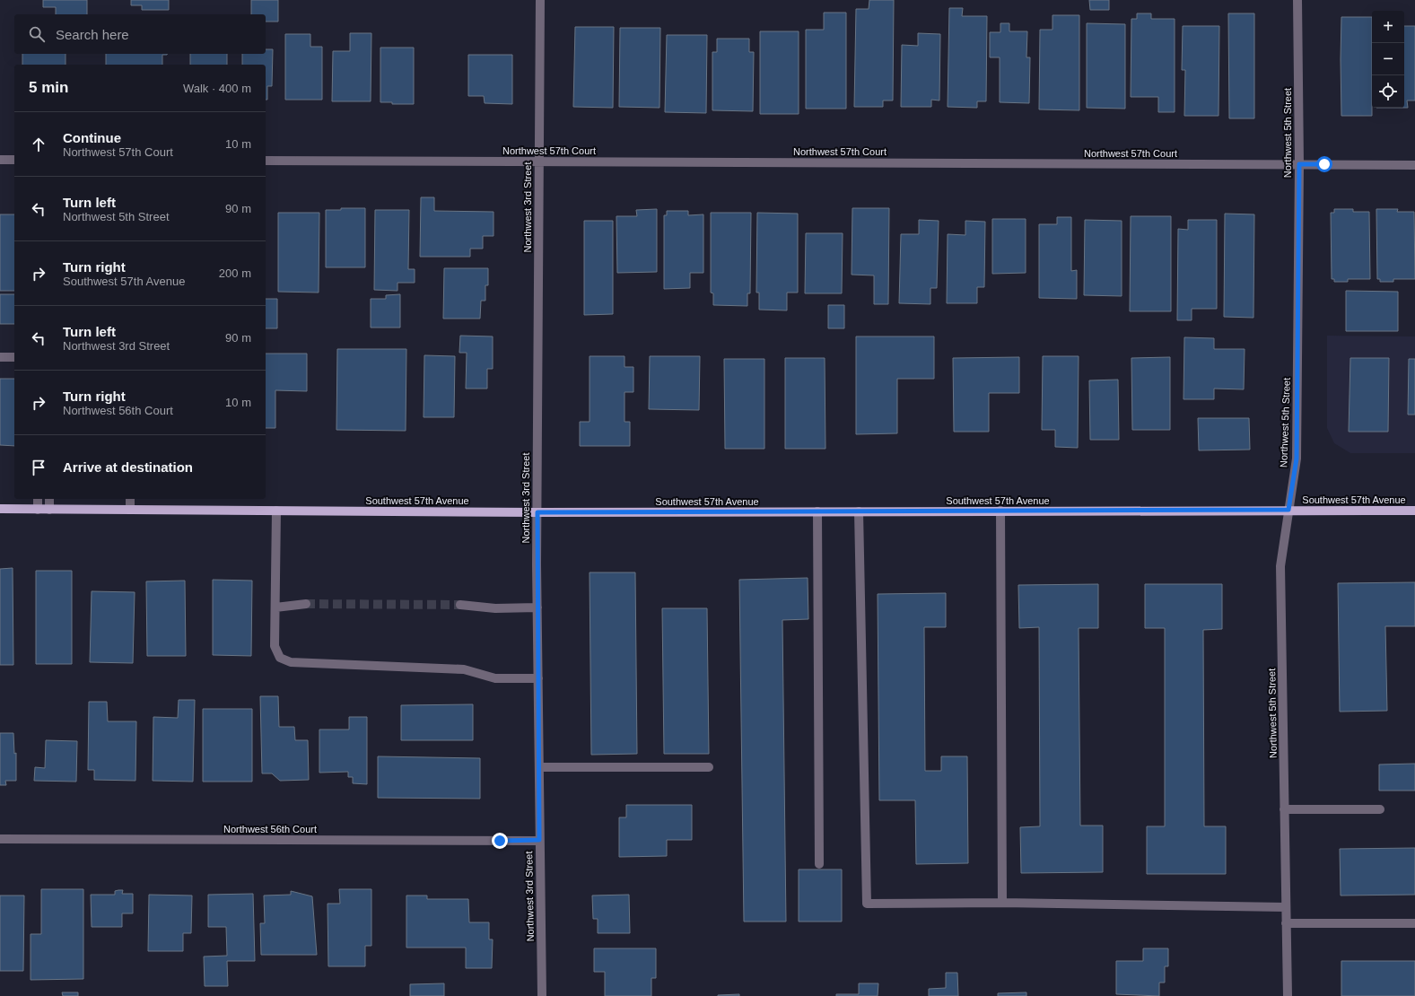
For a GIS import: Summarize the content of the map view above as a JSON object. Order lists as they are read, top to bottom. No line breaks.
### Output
{"streets":{"main road":["Southwest 57th Avenue"],"street":["Northwest 5th Street","Northwest 57th Court","Northwest 3rd Street","Northwest 56th Court"]},"crossings":[["Northwest 5th Street","Northwest 57th Court"],["Northwest 5th Street","Southwest 57th Avenue"],["Northwest 57th Court","Northwest 3rd Street"],["Northwest 3rd Street","Southwest 57th Avenue"],["Northwest 3rd Street","Northwest 56th Court"]],"page":{"map_buttons":["+","−"],"search":"Search here","heading":["5 min","Walk · 400 m"],"list":[["Continue","Northwest 57th Court","10 m"],["Turn left","Northwest 5th Street","90 m"],["Turn right","Southwest 57th Avenue","200 m"],["Turn left","Northwest 3rd Street","90 m"],["Turn right","Northwest 56th Court","10 m"],"Arrive at destination"]}}
